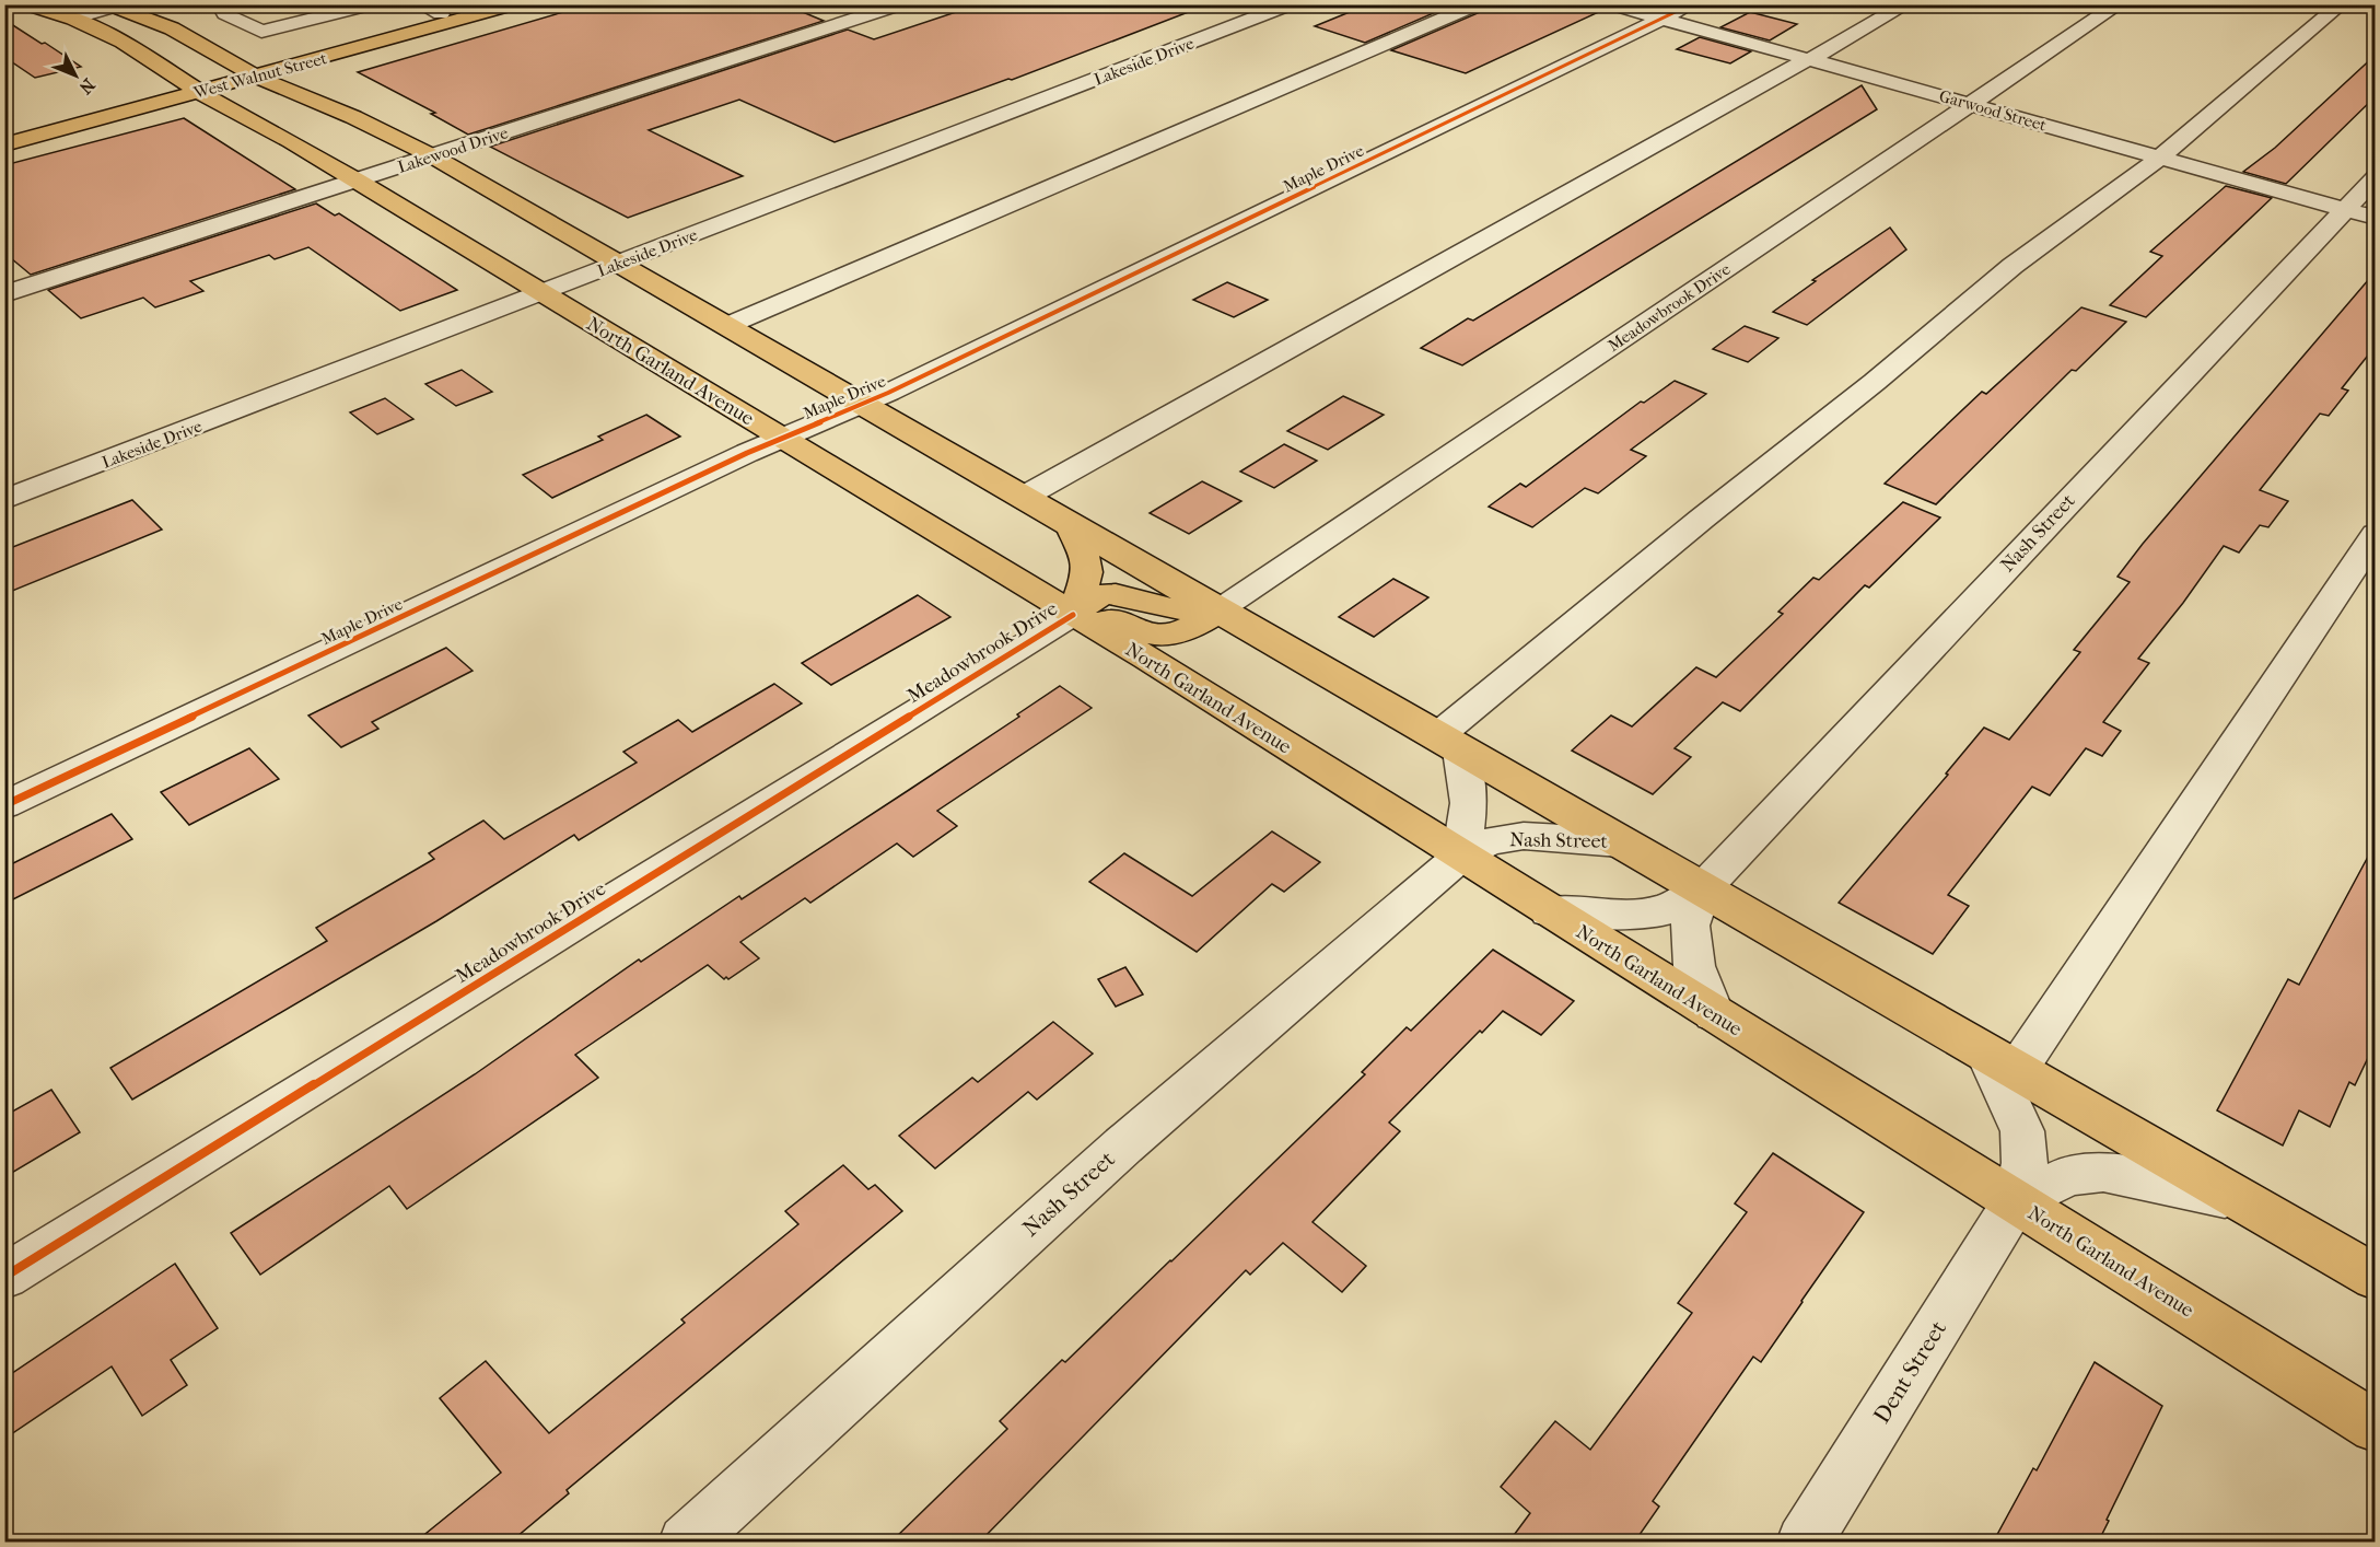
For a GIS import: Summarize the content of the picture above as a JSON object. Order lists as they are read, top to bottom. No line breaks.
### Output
{"streets":{"main road":["West Walnut Street","North Garland Avenue"],"street":["Lakeside Drive","Garwood Street","Lakewood Drive","Maple Drive","Meadowbrook Drive","Nash Street","Dent Street"]},"crossings":[["Lakeside Drive","North Garland Avenue"],["West Walnut Street","North Garland Avenue"],["Garwood Street","Maple Drive"],["Garwood Street","Meadowbrook Drive"],["Garwood Street","Nash Street"],["Lakewood Drive","North Garland Avenue"],["Maple Drive","North Garland Avenue"],["Meadowbrook Drive","North Garland Avenue"],["North Garland Avenue","Nash Street"],["North Garland Avenue","Dent Street"]],"north":"bottom right"}
